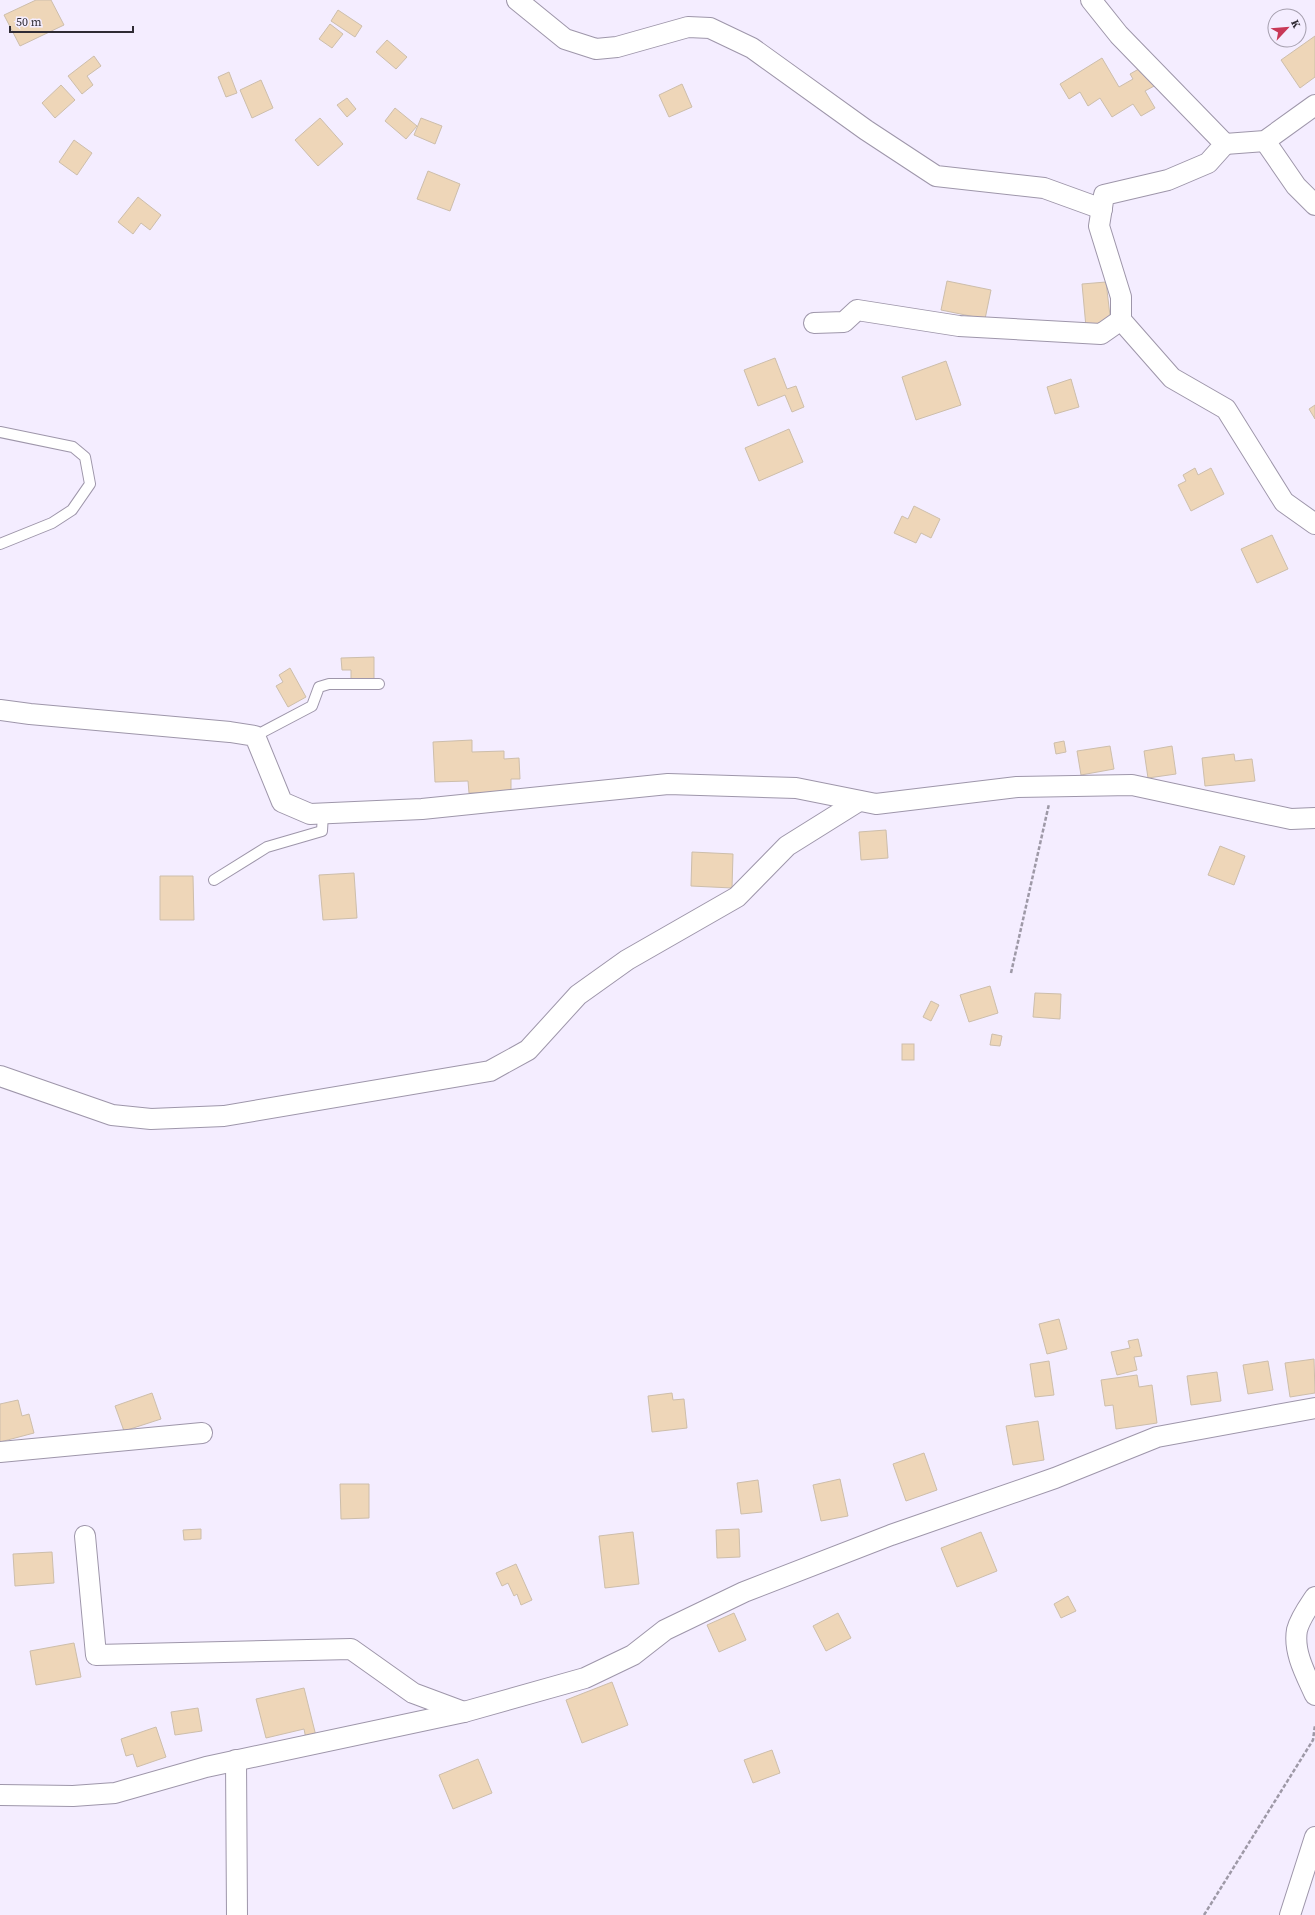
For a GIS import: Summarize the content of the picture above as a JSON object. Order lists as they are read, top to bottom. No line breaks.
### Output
{"scale_bar":"50 m","north":"top right"}
